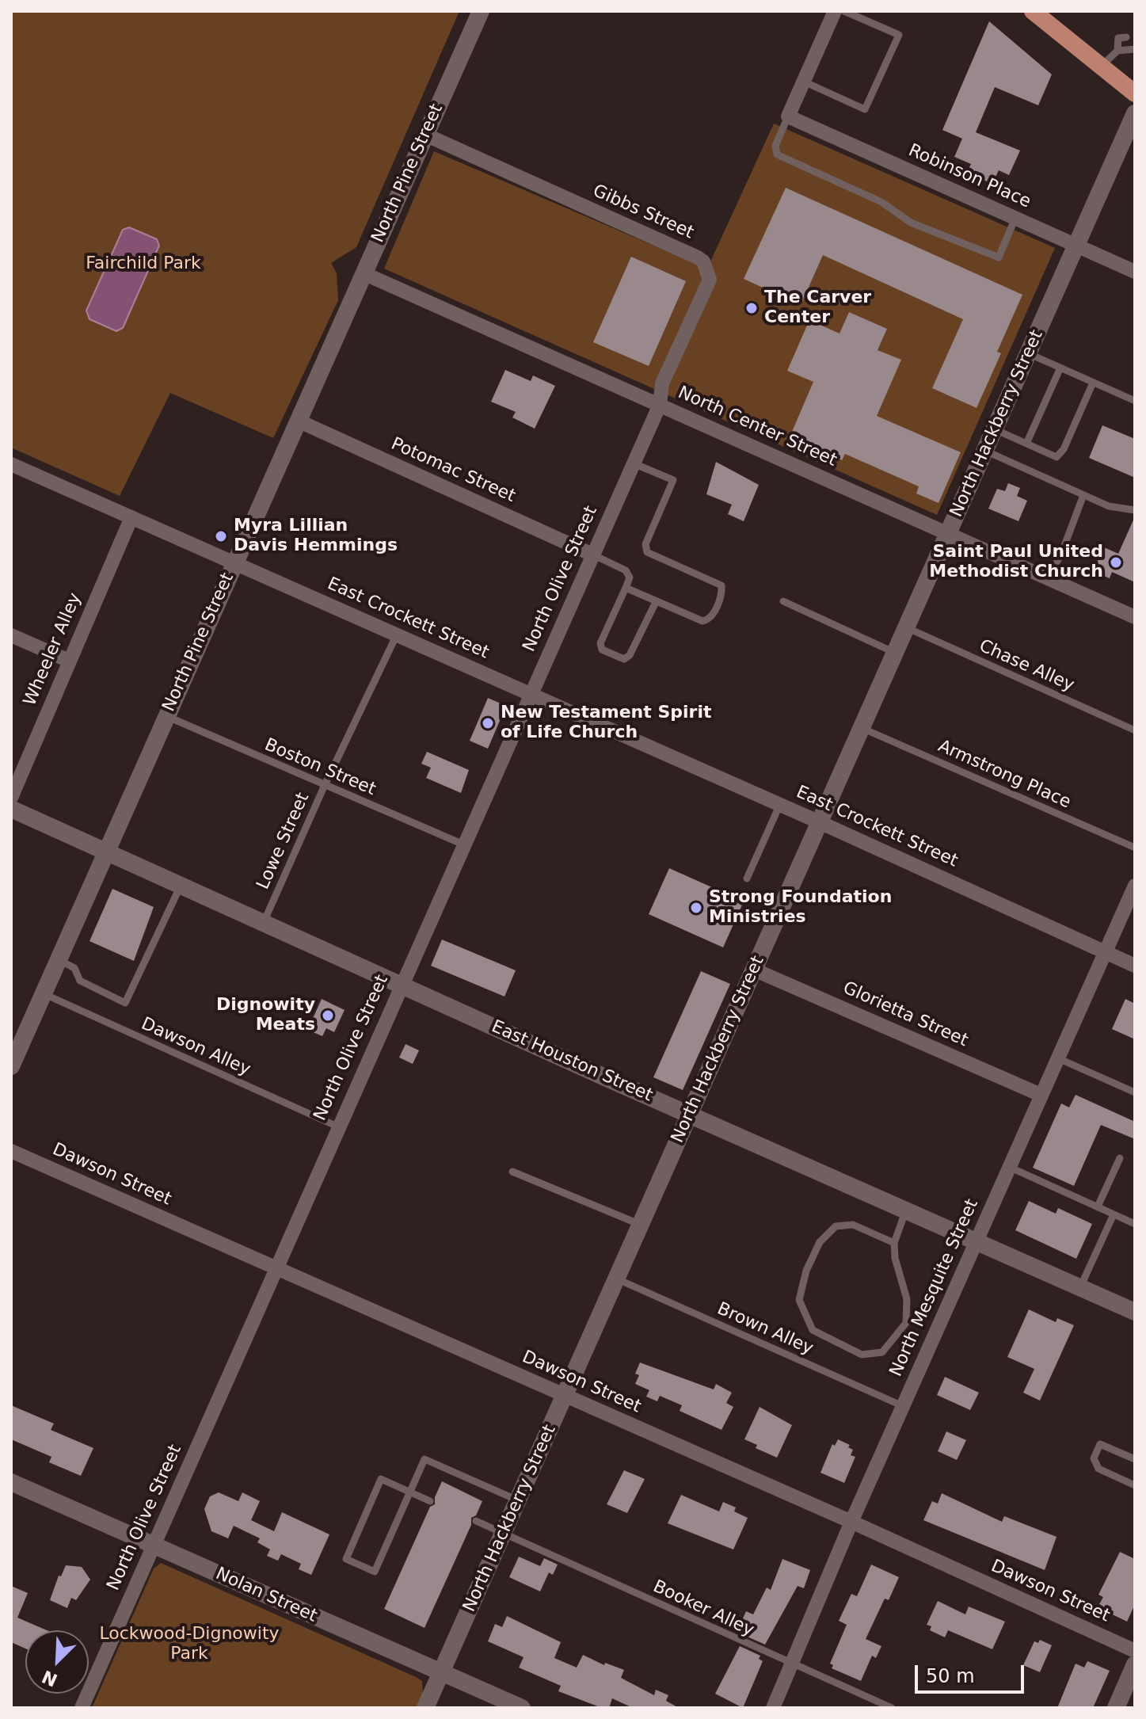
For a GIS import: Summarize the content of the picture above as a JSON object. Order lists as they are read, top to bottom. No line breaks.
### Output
{"streets":{"main road":["North Pine Street","North Hackberry Street","East Houston Street","Nolan Street"],"street":["Robinson Place","Gibbs Street","North Center Street","Potomac Street","North Olive Street","East Crockett Street","Wheeler Alley","Glorietta Street","Dawson Street","North Mesquite Street"],"lane":["Chase Alley","Boston Street","Armstrong Place","Lowe Street","Dawson Alley","Brown Alley","Booker Alley"]},"crossings":[["North Pine Street","Gibbs Street"],["North Pine Street","North Center Street"],["North Pine Street","Potomac Street"],["North Pine Street","East Crockett Street"],["North Pine Street","Boston Street"],["North Pine Street","Dawson Alley"],["North Pine Street","East Houston Street"],["Robinson Place","North Hackberry Street"],["Gibbs Street","North Center Street"],["Gibbs Street","North Olive Street"],["North Hackberry Street","North Center Street"],["North Hackberry Street","East Crockett Street"],["North Hackberry Street","Chase Alley"],["North Hackberry Street","Armstrong Place"],["North Hackberry Street","Glorietta Street"],["North Hackberry Street","East Houston Street"],["North Hackberry Street","Dawson Street"],["North Hackberry Street","Brown Alley"],["North Hackberry Street","Nolan Street"],["North Hackberry Street","Booker Alley"],["North Center Street","North Olive Street"],["Potomac Street","North Olive Street"],["North Olive Street","East Crockett Street"],["North Olive Street","Boston Street"],["North Olive Street","Dawson Alley"],["North Olive Street","East Houston Street"],["North Olive Street","Dawson Street"],["North Olive Street","Nolan Street"],["East Crockett Street","Wheeler Alley"],["East Crockett Street","Lowe Street"],["East Crockett Street","North Mesquite Street"],["Boston Street","Lowe Street"],["Lowe Street","East Houston Street"],["Glorietta Street","North Mesquite Street"],["East Houston Street","North Mesquite Street"],["Dawson Street","North Mesquite Street"],["North Mesquite Street","Brown Alley"],["North Mesquite Street","Booker Alley"]],"parks":["Fairchild Park","Lockwood-Dignowity Park"],"places":["The Carver Center","Myra Lillian Davis Hemmings","Saint Paul United Methodist Church","New Testament Spirit of Life Church","Strong Foundation Ministries","Dignowity Meats"],"scale_bar":"50 m","north":"bottom left"}
